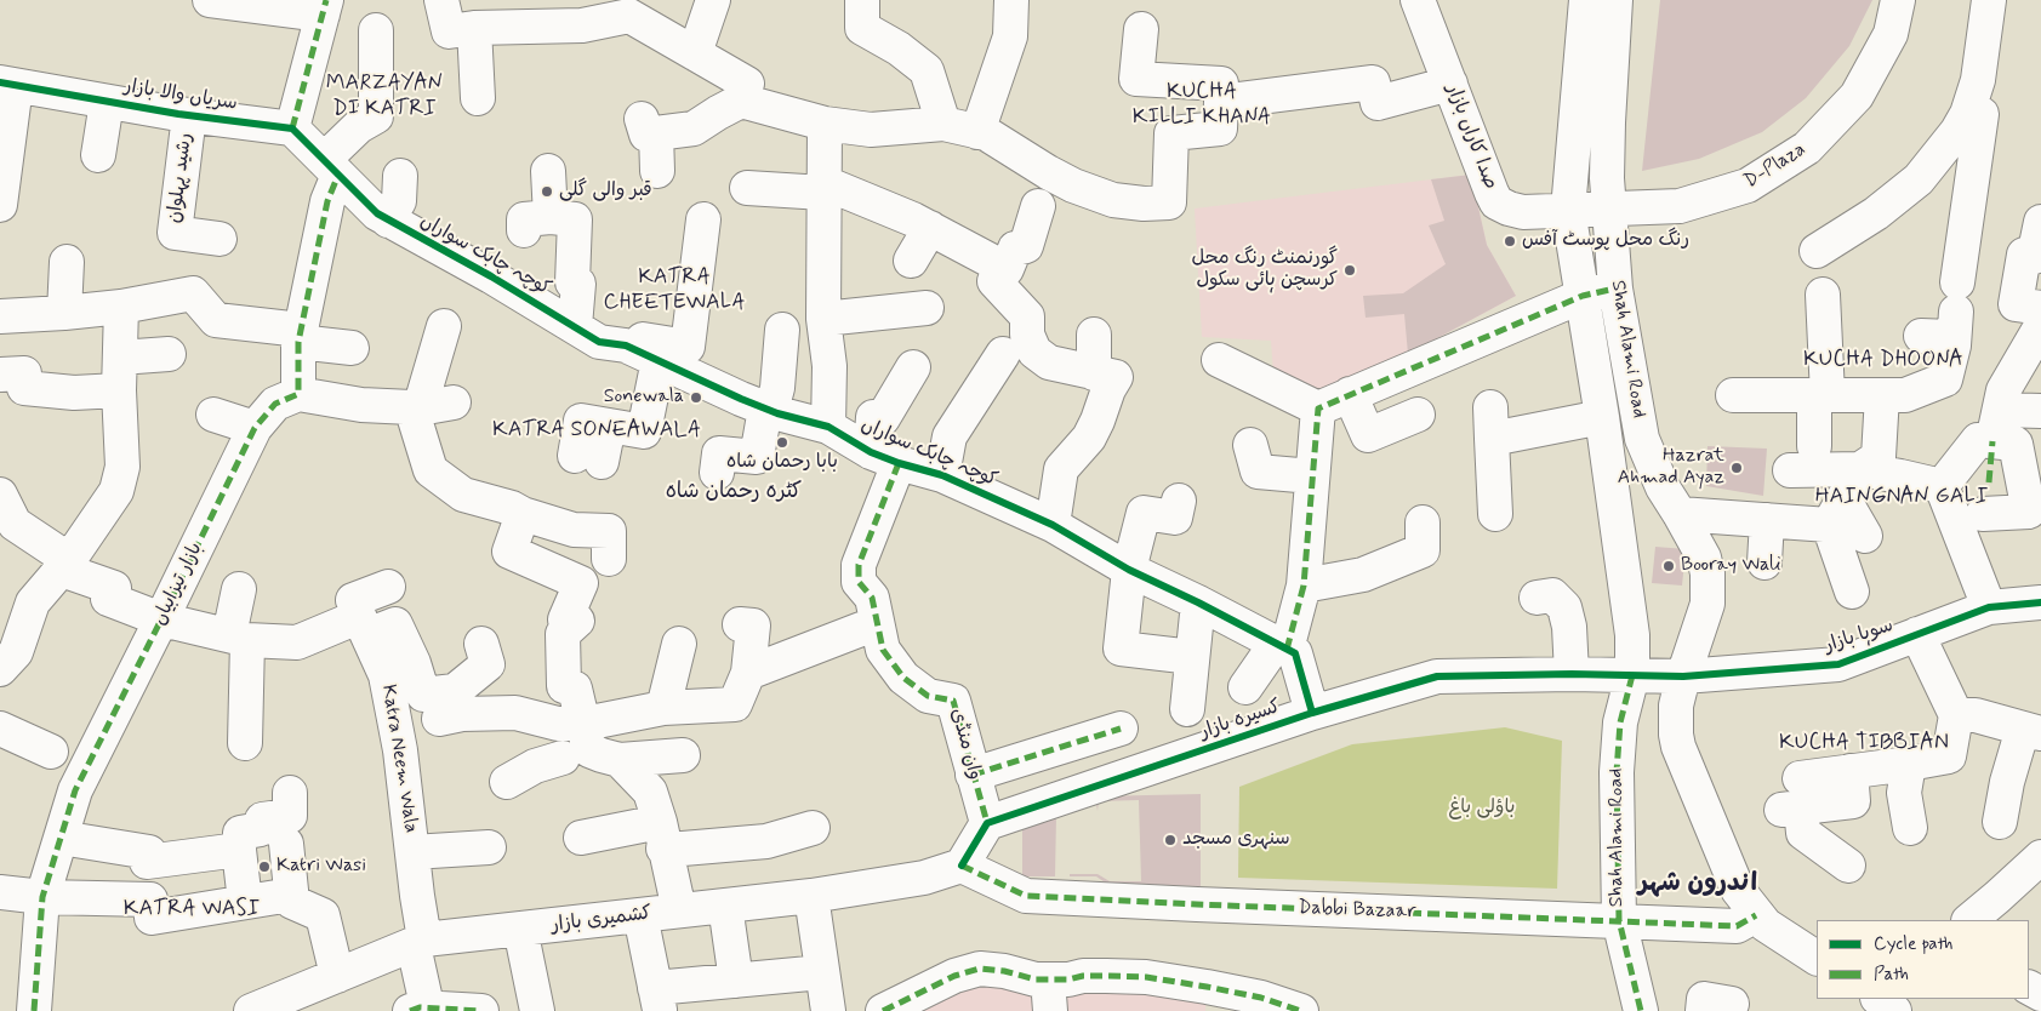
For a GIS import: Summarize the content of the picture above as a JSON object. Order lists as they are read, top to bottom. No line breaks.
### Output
{"streets":{"street":["سریاں والا بازار","صدا کاراں بازار","D-Plaza","رشید پہلوان","کوچہ چابک سواراں","Shah Alami Road","بازار تیزابیاں","سوہا بازار","کسیرہ بازار","وان منڈی","Katra Neem Wala","Dabbi Bazaar","کشمیری بازار"]},"crossings":[["سریاں والا بازار","رشید پہلوان"],["صدا کاراں بازار","D-Plaza"],["صدا کاراں بازار","Shah Alami Road"],["D-Plaza","Shah Alami Road"],["کوچہ چابک سواراں","وان منڈی"],["Shah Alami Road","سوہا بازار"],["Shah Alami Road","کسیرہ بازار"],["Shah Alami Road","Dabbi Bazaar"],["سوہا بازار","کسیرہ بازار"],["کسیرہ بازار","وان منڈی"],["Katra Neem Wala","کشمیری بازار"],["Dabbi Bazaar","کشمیری بازار"]],"districts":["MARZAYAN DI KATRI","KUCHA KILLI KHANA","KATRA CHEETEWALA","KUCHA DHOONA","KATRA SONEAWALA","کٹرہ رحمان شاہ","HAINGNAN GALI","KUCHA TIBBIAN","اندرون شہر","KATRA WASI"],"parks":["باؤلی باغ"],"places":["قبر والی گلی","رنگ محل پوسٹ آفس","گورنمنٹ رنگ محل کرسچن ہائی سکول","Sonewala","بابا رحمان شاہ","Hazrat Ahmad Ayaz","Booray Wali","سنہری مسجد","Katri Wasi"],"legend":["Cycle path","Path"]}
